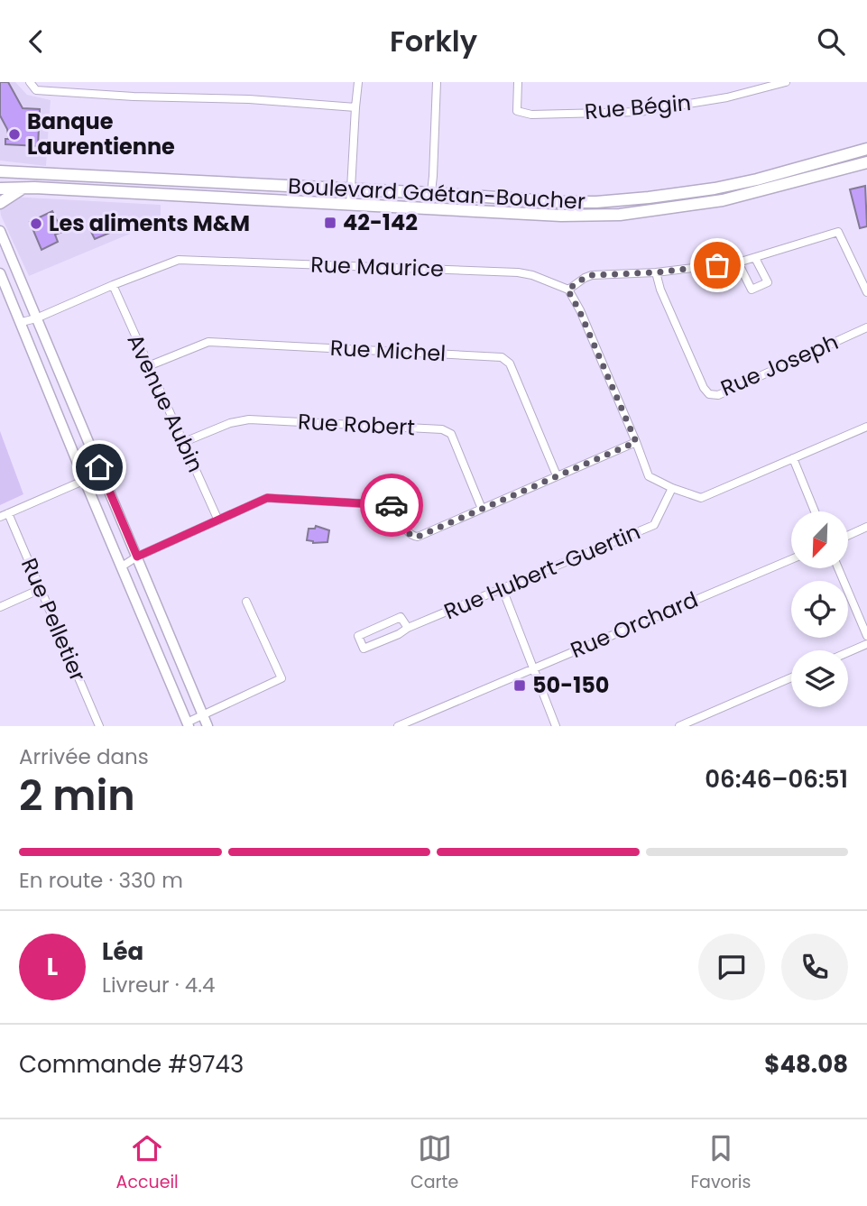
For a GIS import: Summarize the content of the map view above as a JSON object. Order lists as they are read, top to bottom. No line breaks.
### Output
{"streets":{"main road":["Boulevard Gaétan-Boucher"],"street":["Rue Bégin","Rue Maurice","Rue Michel","Rue Joseph","Avenue Aubin","Rue Robert","Rue Hubert-Guertin","Rue Pelletier","Rue Orchard"]},"crossings":[["Rue Maurice","Avenue Aubin"],["Rue Michel","Avenue Aubin"],["Avenue Aubin","Rue Robert"]],"places":{"other":["Banque Laurentienne","Les aliments M&M"],"transit":["42-142","50-150"]},"north":"bottom left","page":{"header":"Forkly","heading":["2 min","Arrivée dans","06:46–06:51"],"panel":["Léa","Livreur · 4.4","Commande #9743","$48.08"],"bar":"En route · 330 m","round":"L","tabs":["Accueil","Carte","Favoris"]}}
